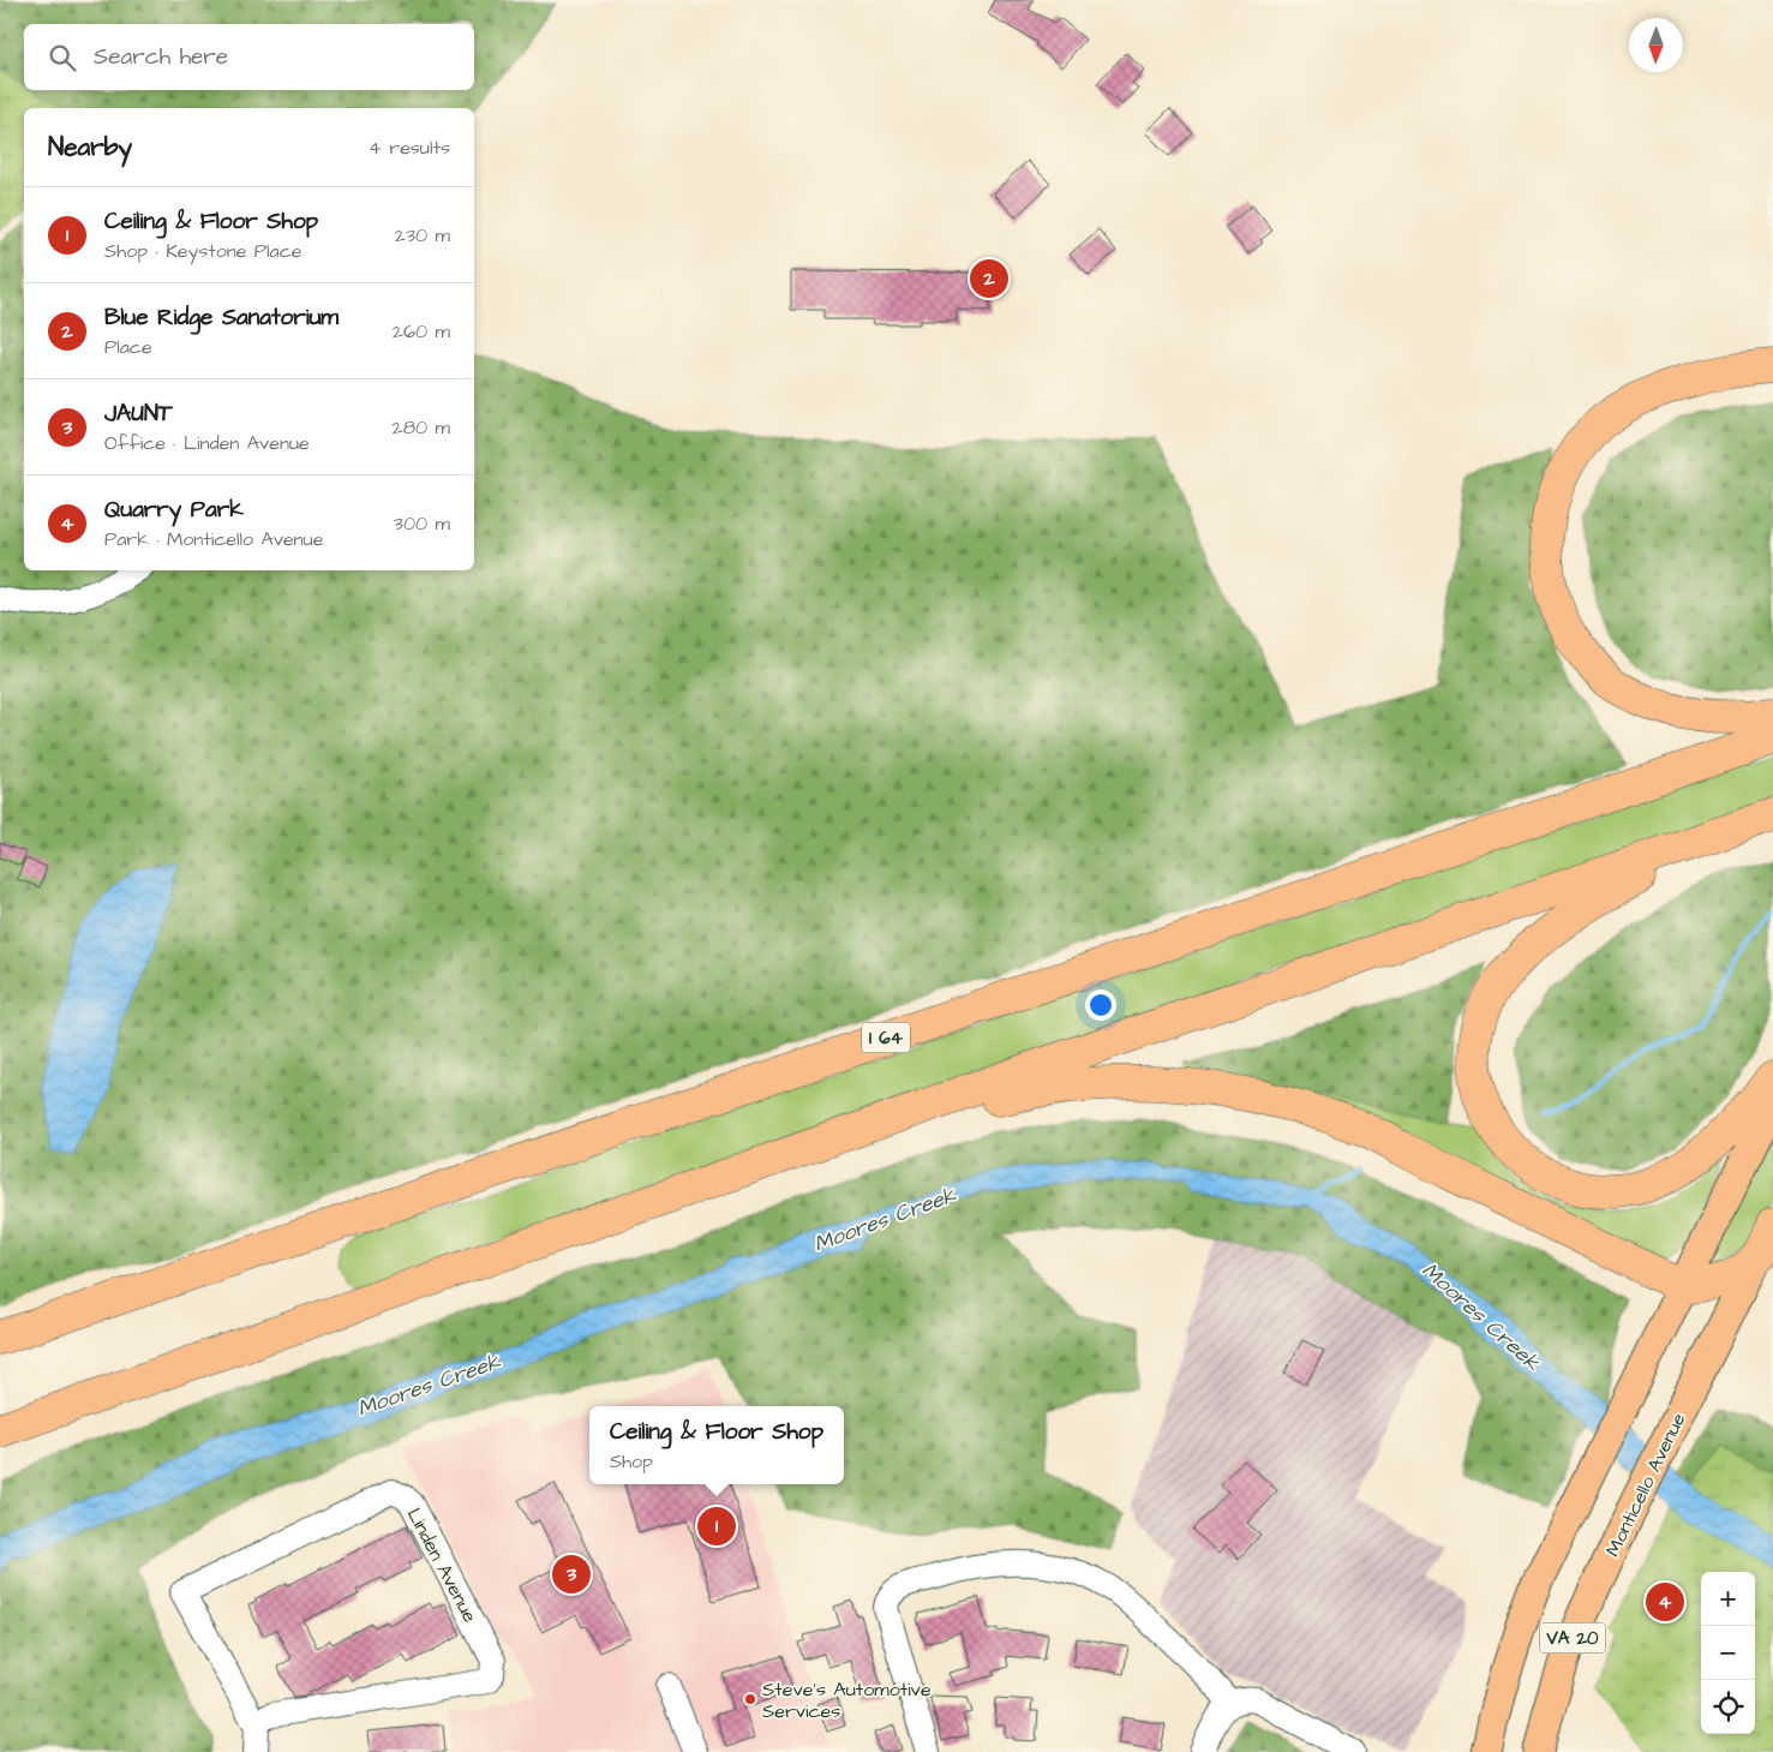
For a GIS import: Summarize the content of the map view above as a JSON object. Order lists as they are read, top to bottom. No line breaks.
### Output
{"streets":{"highway":["I 64","Monticello Avenue","VA 20"],"street":["Linden Avenue"]},"water":["Moores Creek"],"places":["Steve's Automotive Services"],"north":"bottom","page":{"search":"Search here","heading":["Nearby","4 results"],"list":[{"mark":"1","name":"Ceiling & Floor Shop","note":"Shop · Keystone Place","value":"230 m"},{"mark":"2","name":"Blue Ridge Sanatorium","note":"Place","value":"260 m"},{"mark":"3","name":"JAUNT","note":"Office · Linden Avenue","value":"280 m"},{"mark":"4","name":"Quarry Park","note":"Park · Monticello Avenue","value":"300 m"}],"pins":["2","1","3","4"],"popup":["Ceiling & Floor Shop","Shop"],"map_buttons":["+","−"]}}
